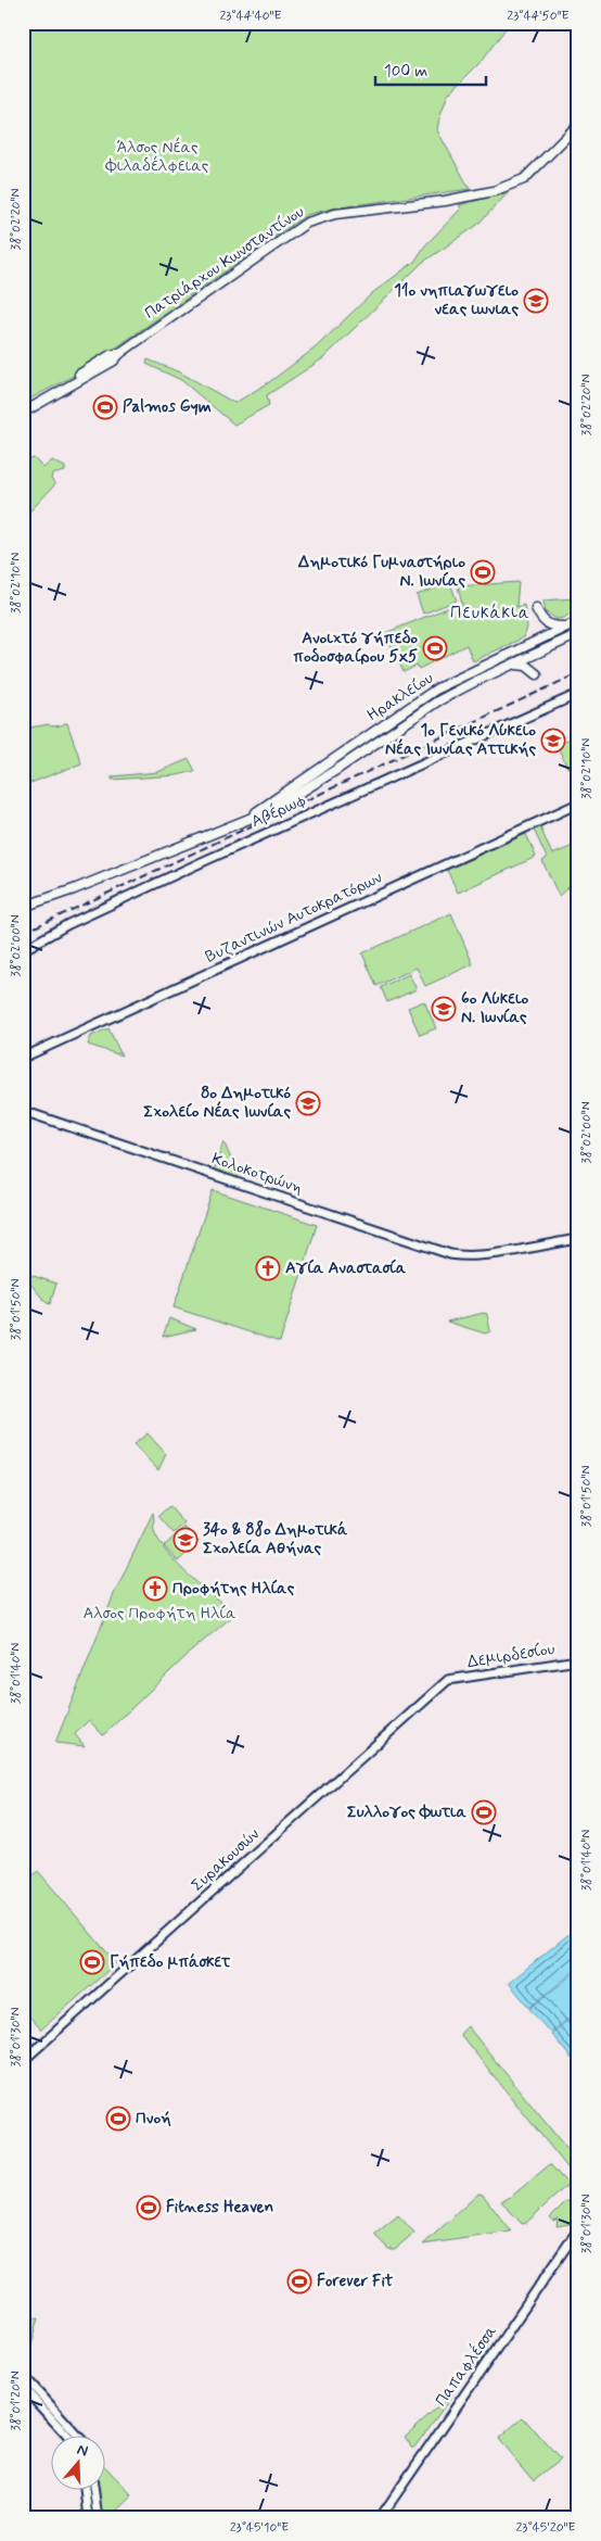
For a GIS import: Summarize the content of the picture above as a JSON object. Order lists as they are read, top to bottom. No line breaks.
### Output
{"streets":{"main road":["Πατριάρχου Κωνσταντίνου","Ηρακλείου"],"street":["Αβέρωφ","Βυζαντινών Αυτοκρατόρων","Κολοκοτρώνη","Δεμιρδεσίου","Συρακουσών","Παπαφλέσσα"]},"crossings":[["Δεμιρδεσίου","Συρακουσών"]],"districts":["Πευκάκια"],"parks":["Άλσος Νέας Φιλαδέλφειας","Αλσος Προφήτη Ηλία"],"places":{"school or university":["11ο νηπιαγωγειο νεας ιωνιας","1ο Γενικό Λύκειο Νέας Ιωνίας Αττικής","6ο Λύκειο Ν. Ιωνίας","8ο Δημοτικό Σχολείο Νέας Ιωνίας","34ο & 88ο Δημοτικά Σχολεία Αθήνας"],"sports":["Palmos Gym","Δημοτικό Γυμναστήριο Ν. Ιωνίας","Ανοιχτό γήπεδο ποδοσφαίρου 5x5","Συλλογος Φωτια","Γήπεδο μπάσκετ","Πνοή","Fitness Heaven","Forever Fit"],"church":["Αγία Αναστασία","Προφήτης Ηλίας"]},"scale_bar":"100 m","north":"top","coordinates":["23°44'40\"E","23°44'50\"E","38°02'20\"N","38°02'10\"N","38°02'00\"N","38°01'50\"N","38°01'40\"N","38°01'30\"N","38°01'20\"N","23°45'10\"E","23°45'20\"E"]}
